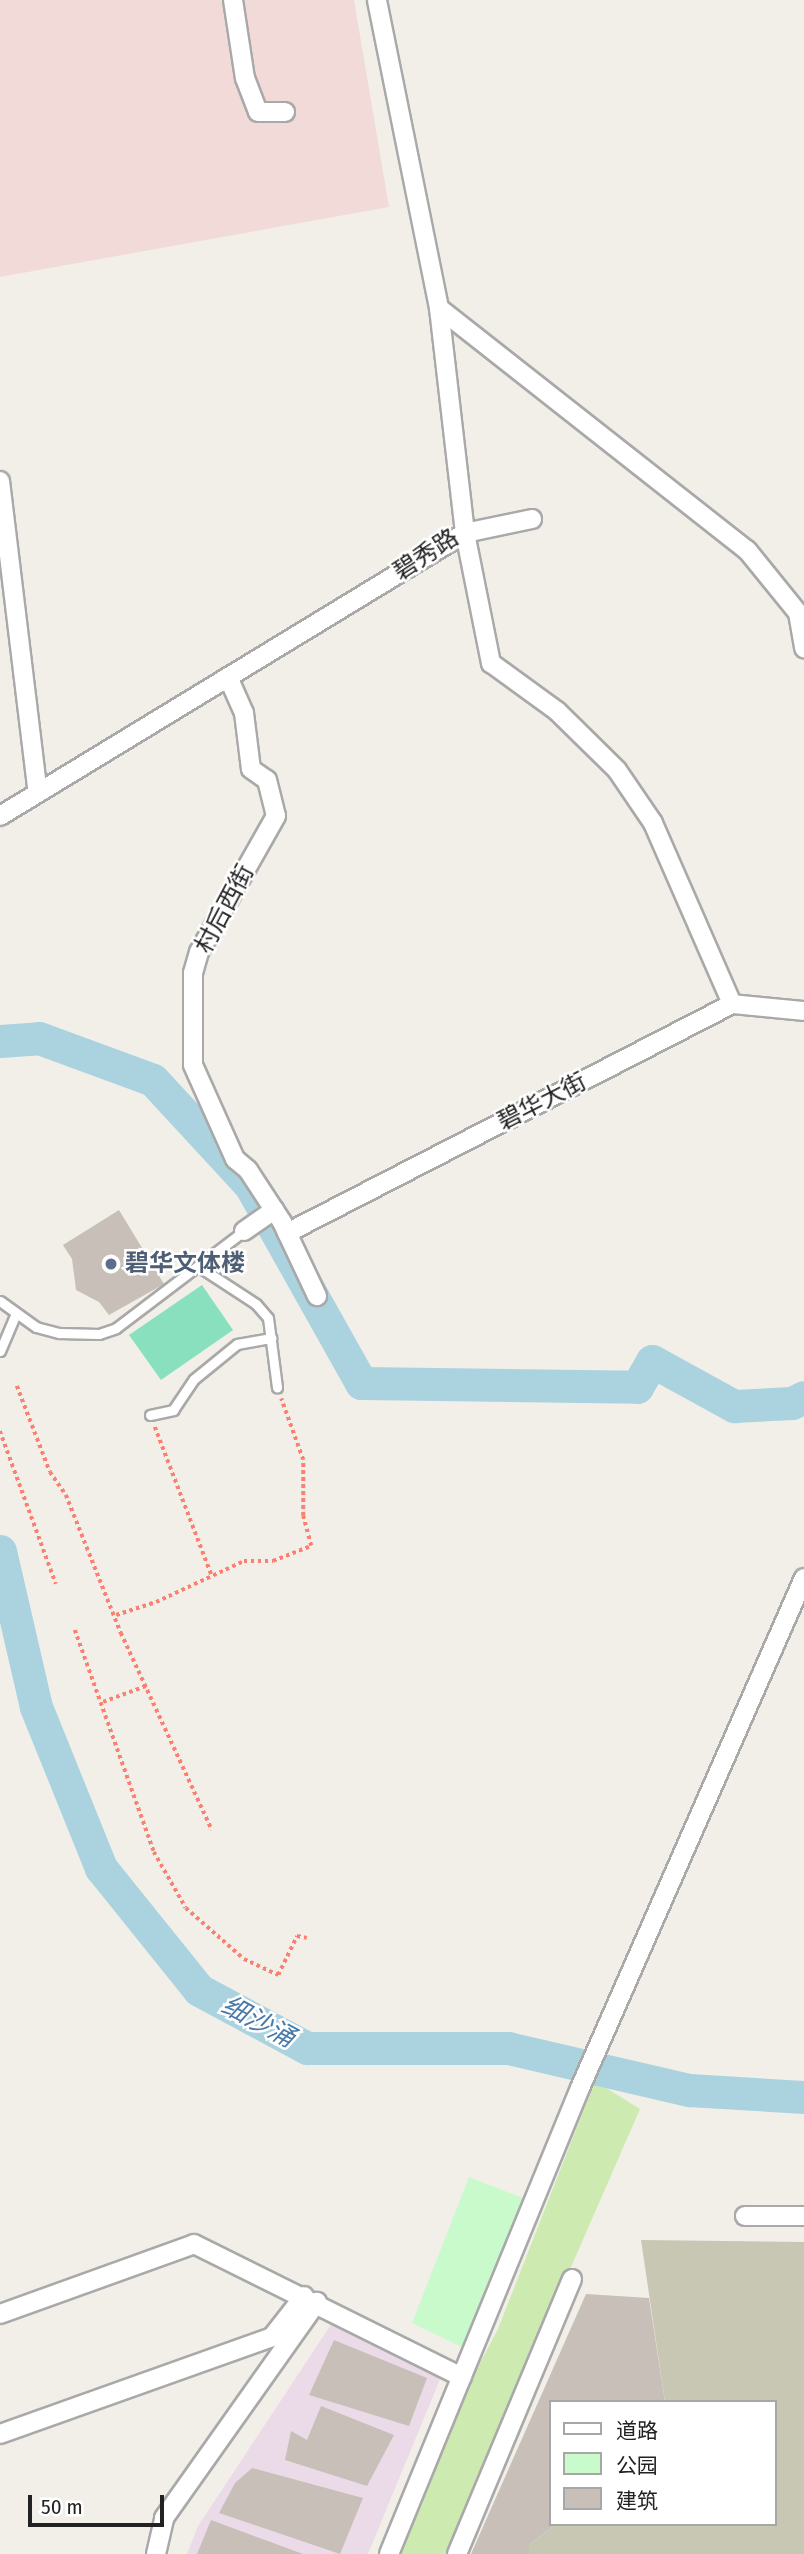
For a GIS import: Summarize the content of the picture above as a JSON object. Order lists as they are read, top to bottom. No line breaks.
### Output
{"streets":{"street":["碧秀路","村后西街","碧华大街"]},"crossings":[["碧秀路","村后西街"],["村后西街","碧华大街"]],"water":["细沙涌"],"places":["碧华文体楼"],"legend":["道路","公园","建筑"],"scale_bar":"50 m"}
